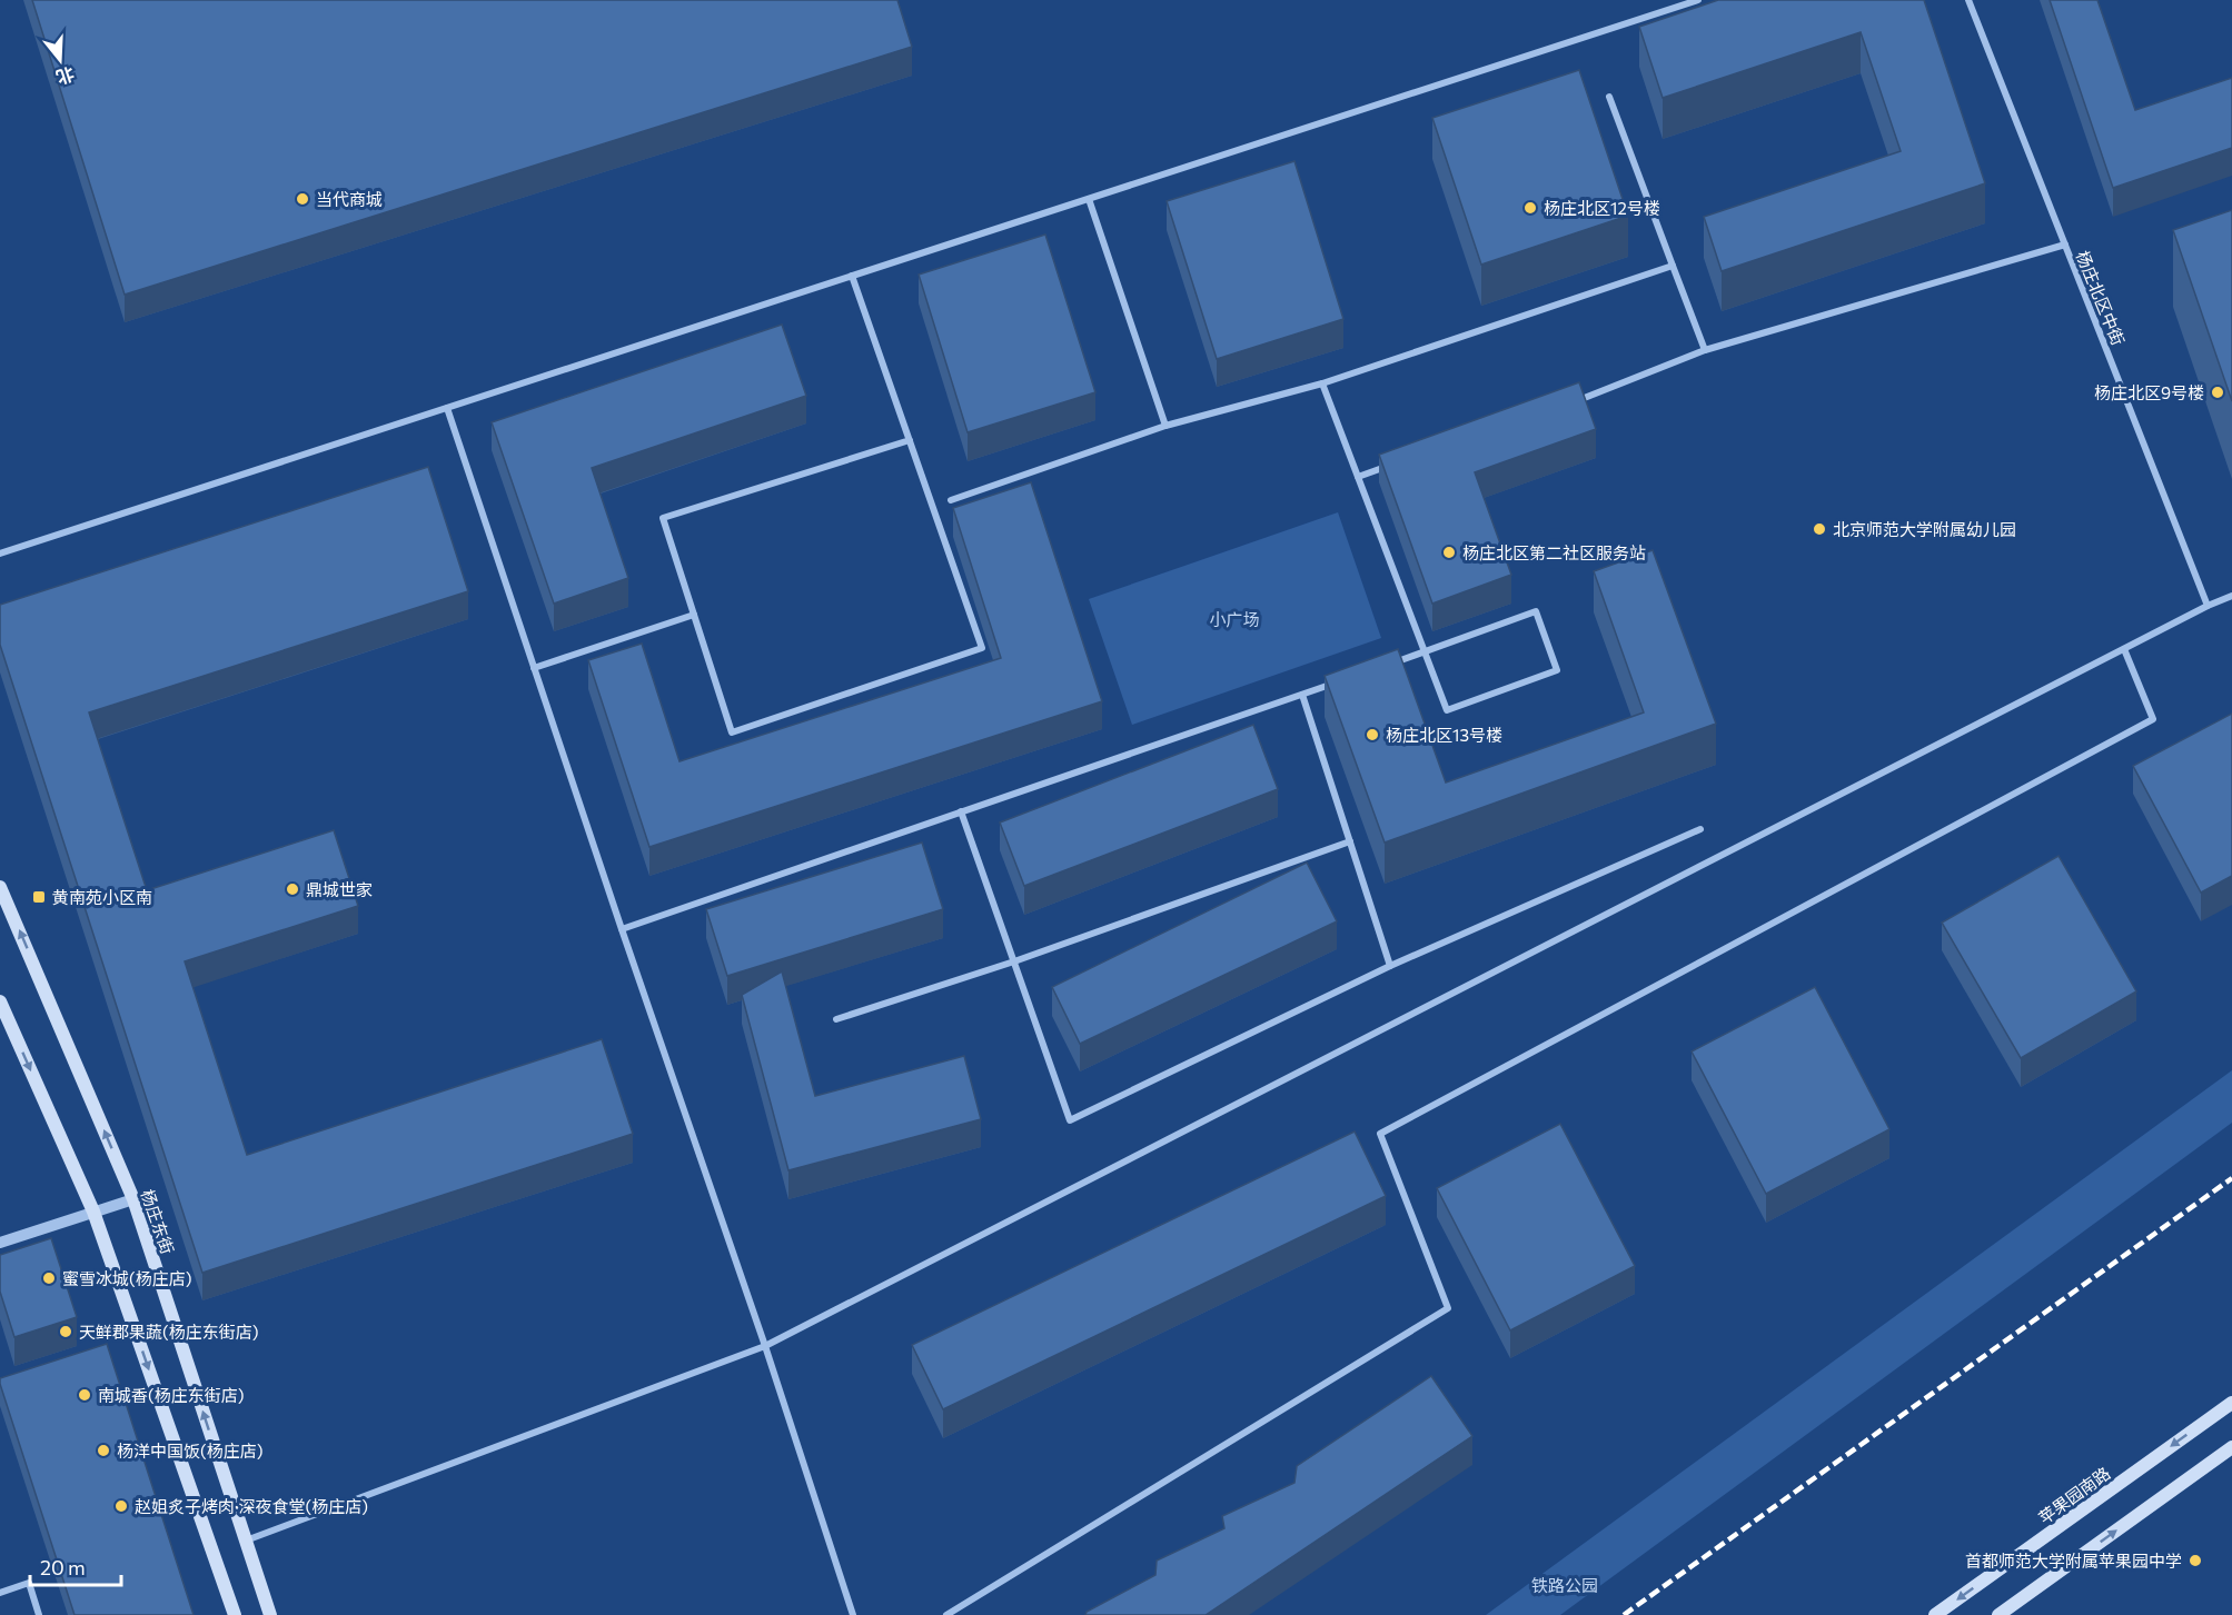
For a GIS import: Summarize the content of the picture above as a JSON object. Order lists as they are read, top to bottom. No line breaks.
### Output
{"streets":{"main road":["杨庄东街","苹果园南路"],"street":["杨庄北区中街"]},"parks":["小广场","铁路公园"],"places":{"other":["当代商城","杨庄北区12号楼","杨庄北区9号楼","北京师范大学附属幼儿园","杨庄北区第二社区服务站","杨庄北区13号楼","鼎城世家","蜜雪冰城(杨庄店)","天鲜郡果蔬(杨庄东街店)","南城香(杨庄东街店)","杨洋中国饭(杨庄店)","赵姐炙子烤肉·深夜食堂(杨庄店)","首都师范大学附属苹果园中学"],"transit":["黄南苑小区南"]},"scale_bar":"20 m","north":"bottom"}
